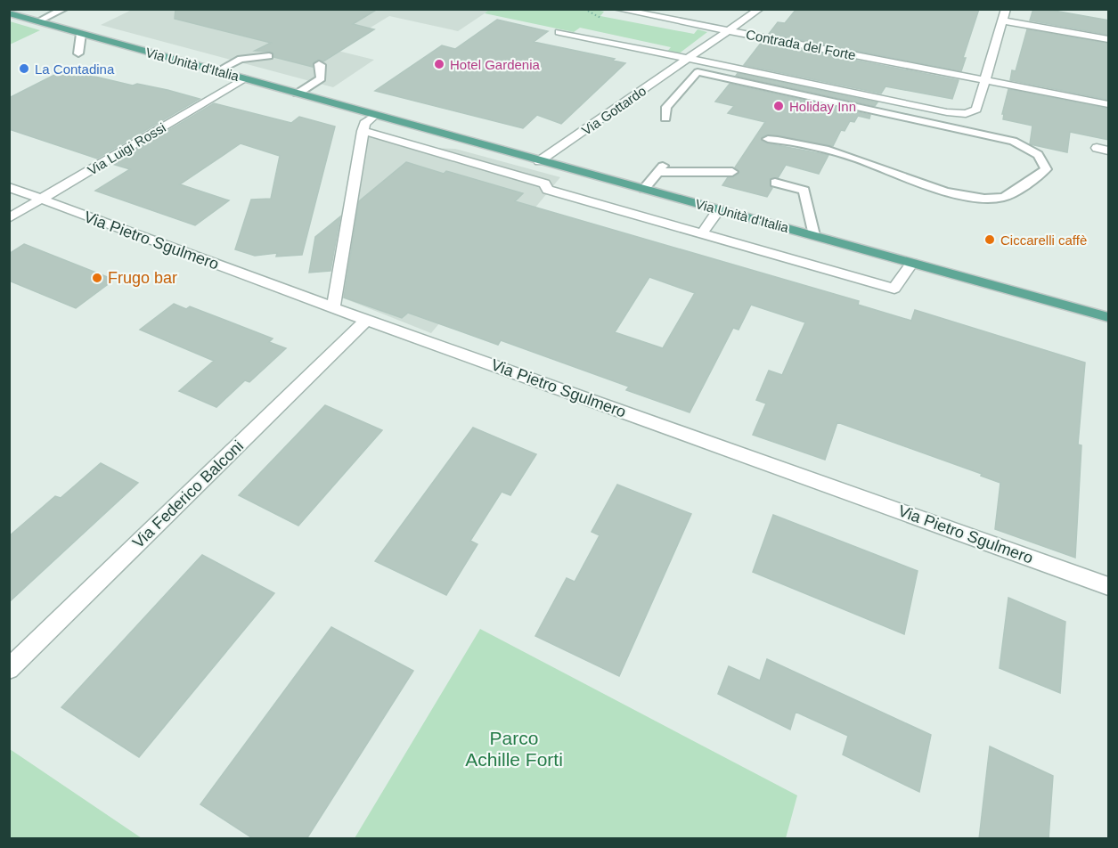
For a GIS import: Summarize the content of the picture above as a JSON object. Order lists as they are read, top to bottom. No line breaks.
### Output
{"streets":{"main road":["Via Unità d'Italia"],"street":["Contrada del Forte","Via Gottardo","Via Luigi Rossi","Via Pietro Sgulmero","Via Federico Balconi"]},"crossings":[["Contrada del Forte","Via Gottardo"],["Via Unità d'Italia","Via Gottardo"],["Via Unità d'Italia","Via Luigi Rossi"],["Via Luigi Rossi","Via Pietro Sgulmero"],["Via Pietro Sgulmero","Via Federico Balconi"]],"parks":["Parco Achille Forti"],"places":["Hotel Gardenia","La Contadina","Holiday Inn","Ciccarelli caffè","Frugo bar"]}
